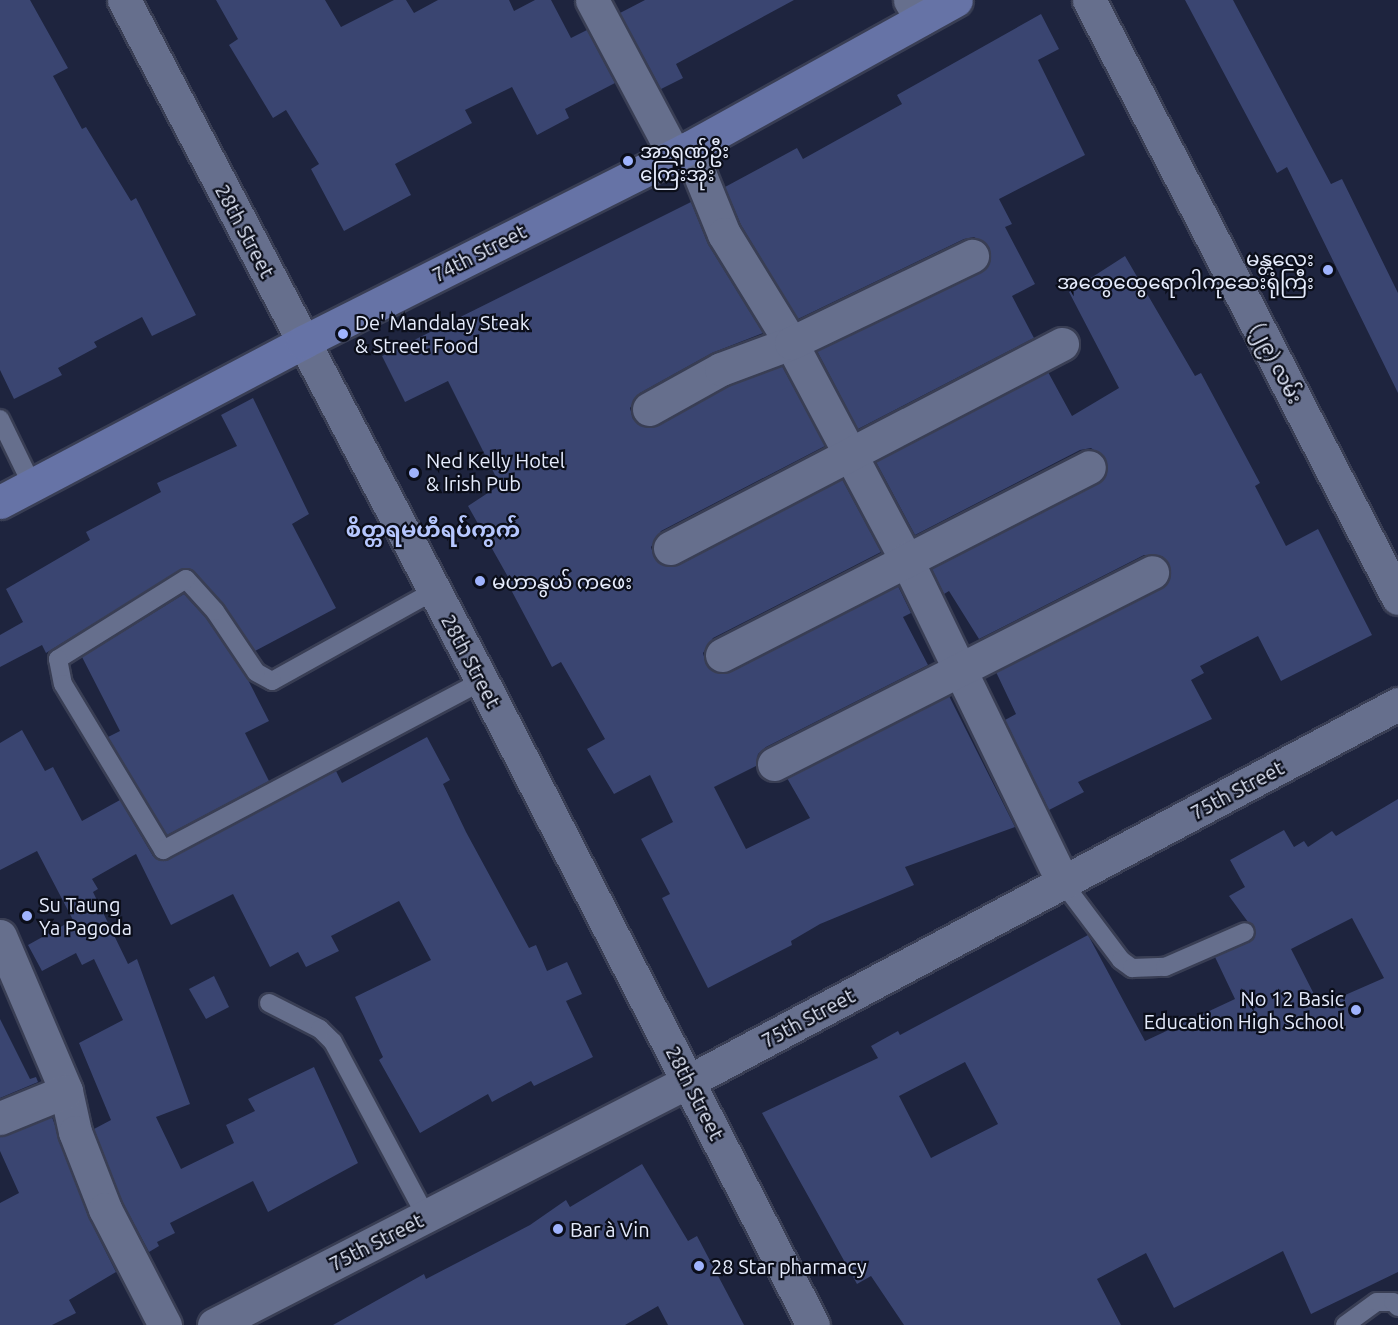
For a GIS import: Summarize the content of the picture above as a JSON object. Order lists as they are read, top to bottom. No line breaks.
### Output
{"streets":{"street":["28th Street","74th Street","(၂၉) လမ်း","75th Street"]},"crossings":[["28th Street","74th Street"],["28th Street","75th Street"]],"districts":["စိတ္တရမဟီရပ်ကွက်"],"places":["အာရုဏ်ဦး ကြေးအိုး","မန္တလေး အထွေထွေရောဂါကုဆေးရုံကြီး","De' Mandalay Steak & Street Food","Ned Kelly Hotel & Irish Pub","မဟာနွယ် ကဖေး","Su Taung Ya Pagoda","No 12 Basic Education High School","Bar à Vin","28 Star pharmacy"]}
